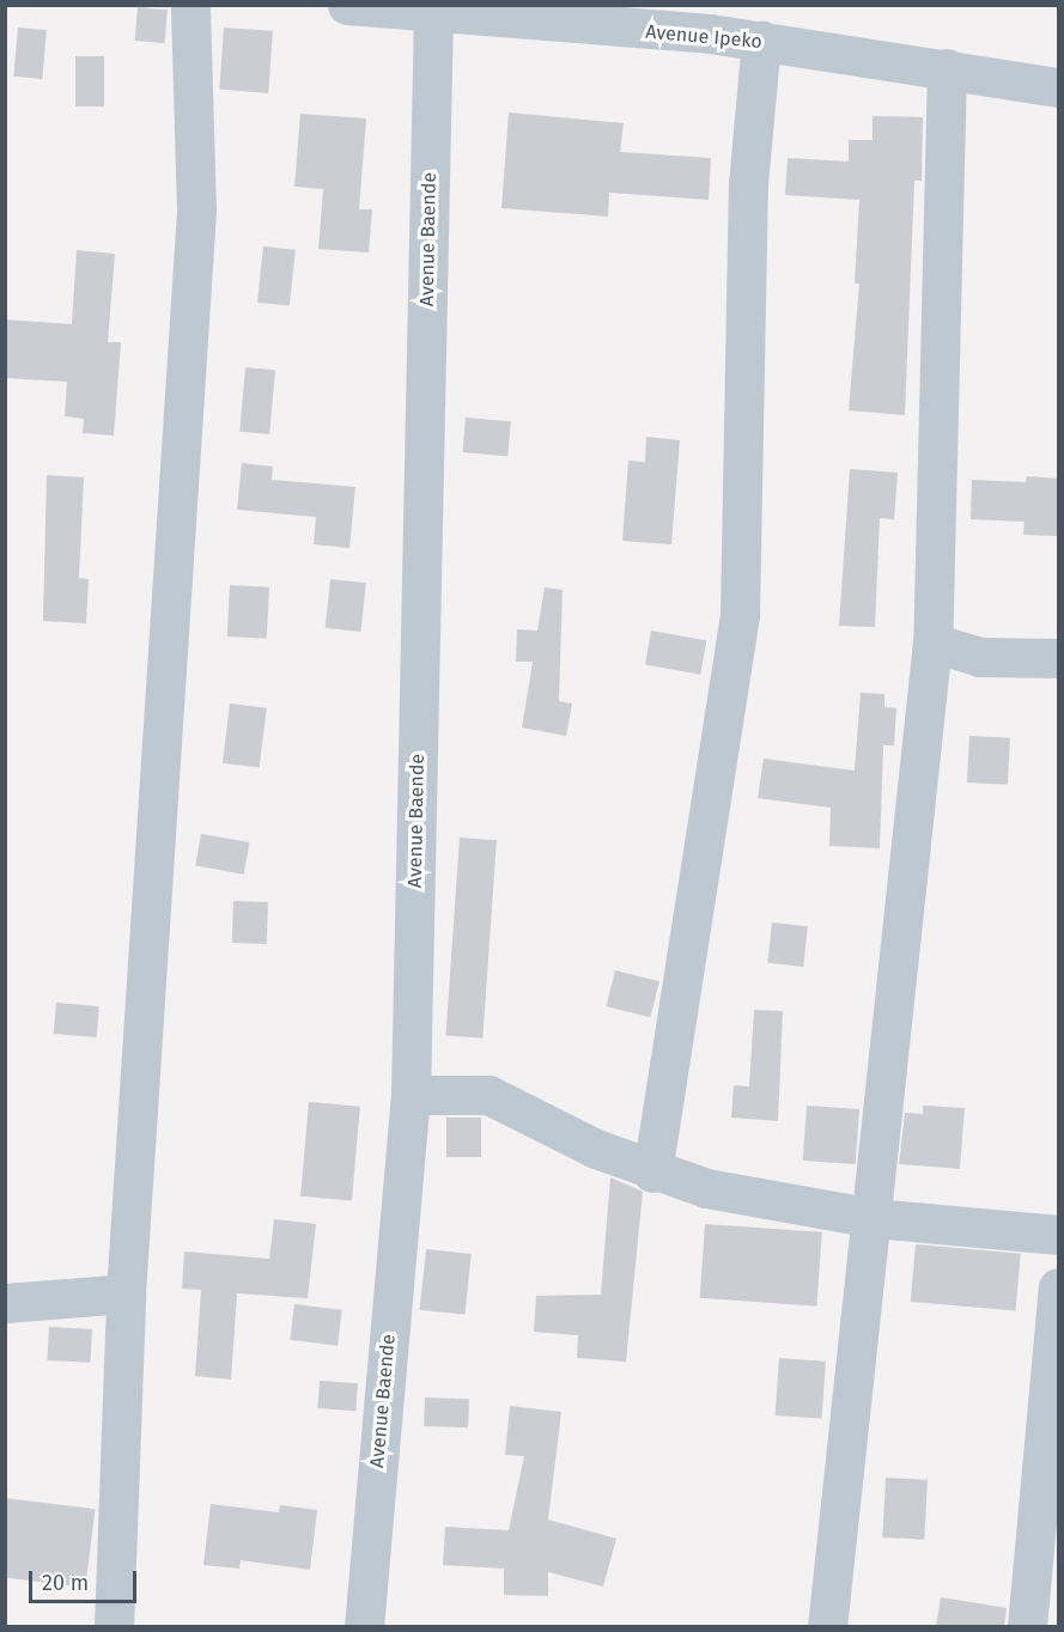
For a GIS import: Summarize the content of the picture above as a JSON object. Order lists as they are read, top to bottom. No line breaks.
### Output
{"streets":{"street":["Avenue Ipeko","Avenue Baende"]},"crossings":[["Avenue Ipeko","Avenue Baende"]],"scale_bar":"20 m"}
